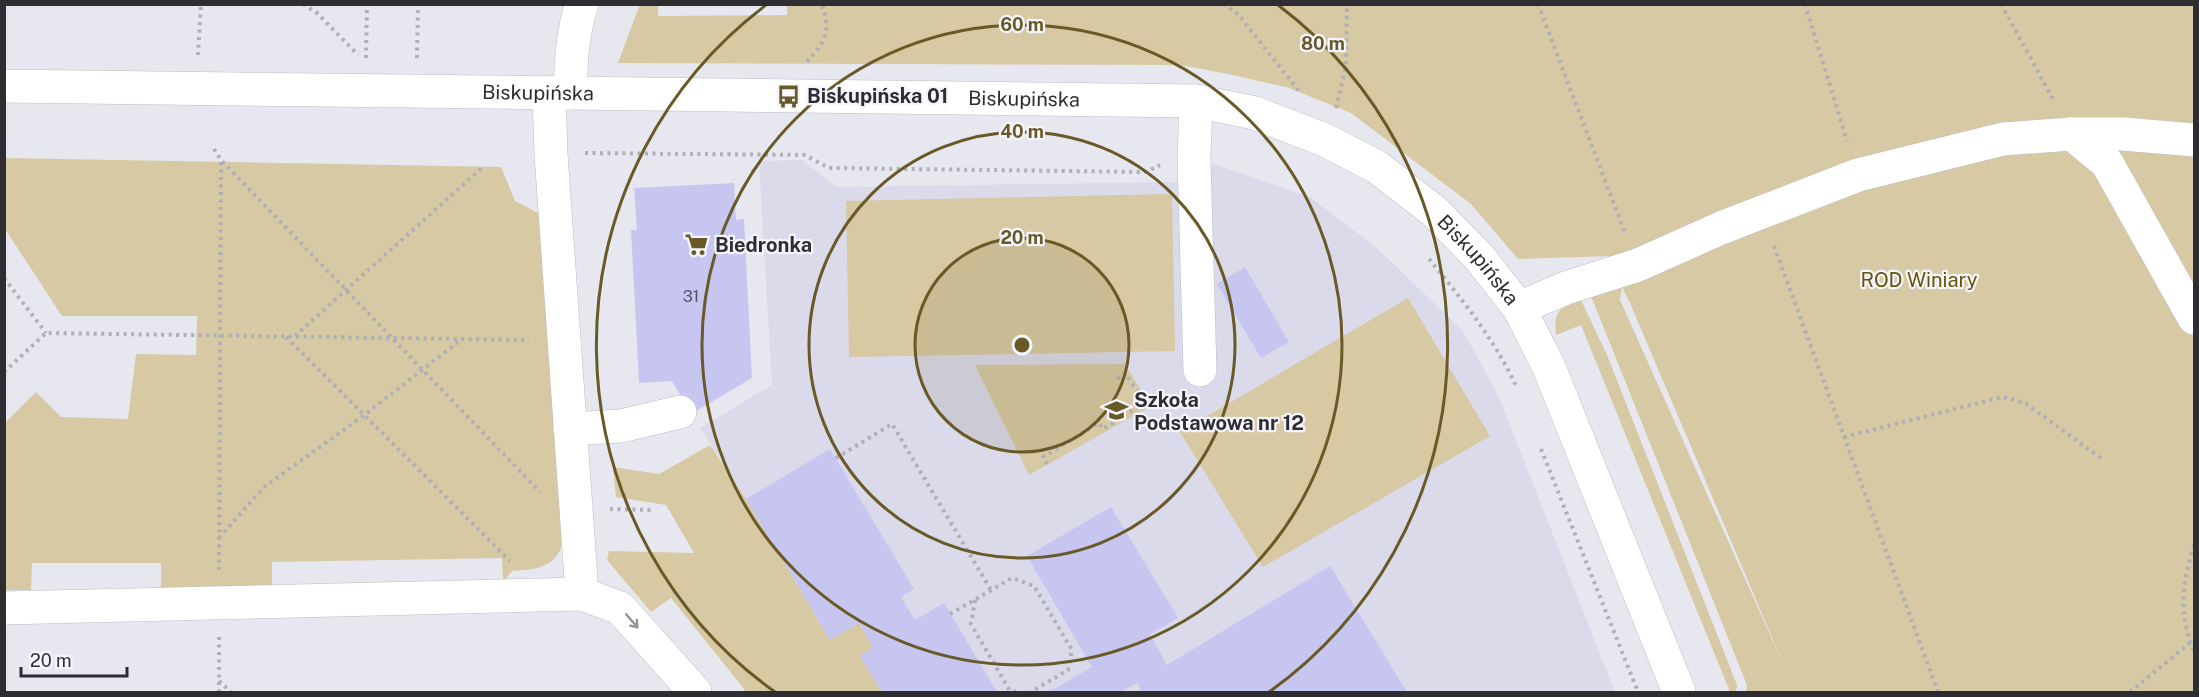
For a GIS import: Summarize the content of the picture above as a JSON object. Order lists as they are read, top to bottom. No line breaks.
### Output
{"streets":{"street":["Biskupińska"]},"parks":["ROD Winiary"],"places":{"bus stop":["Biskupińska 01"],"supermarket":["Biedronka"],"school or university":["Szkoła Podstawowa nr 12"]},"house_numbers":["31"],"scale_bar":"20 m","rings":["60 m","80 m","40 m","20 m"]}
